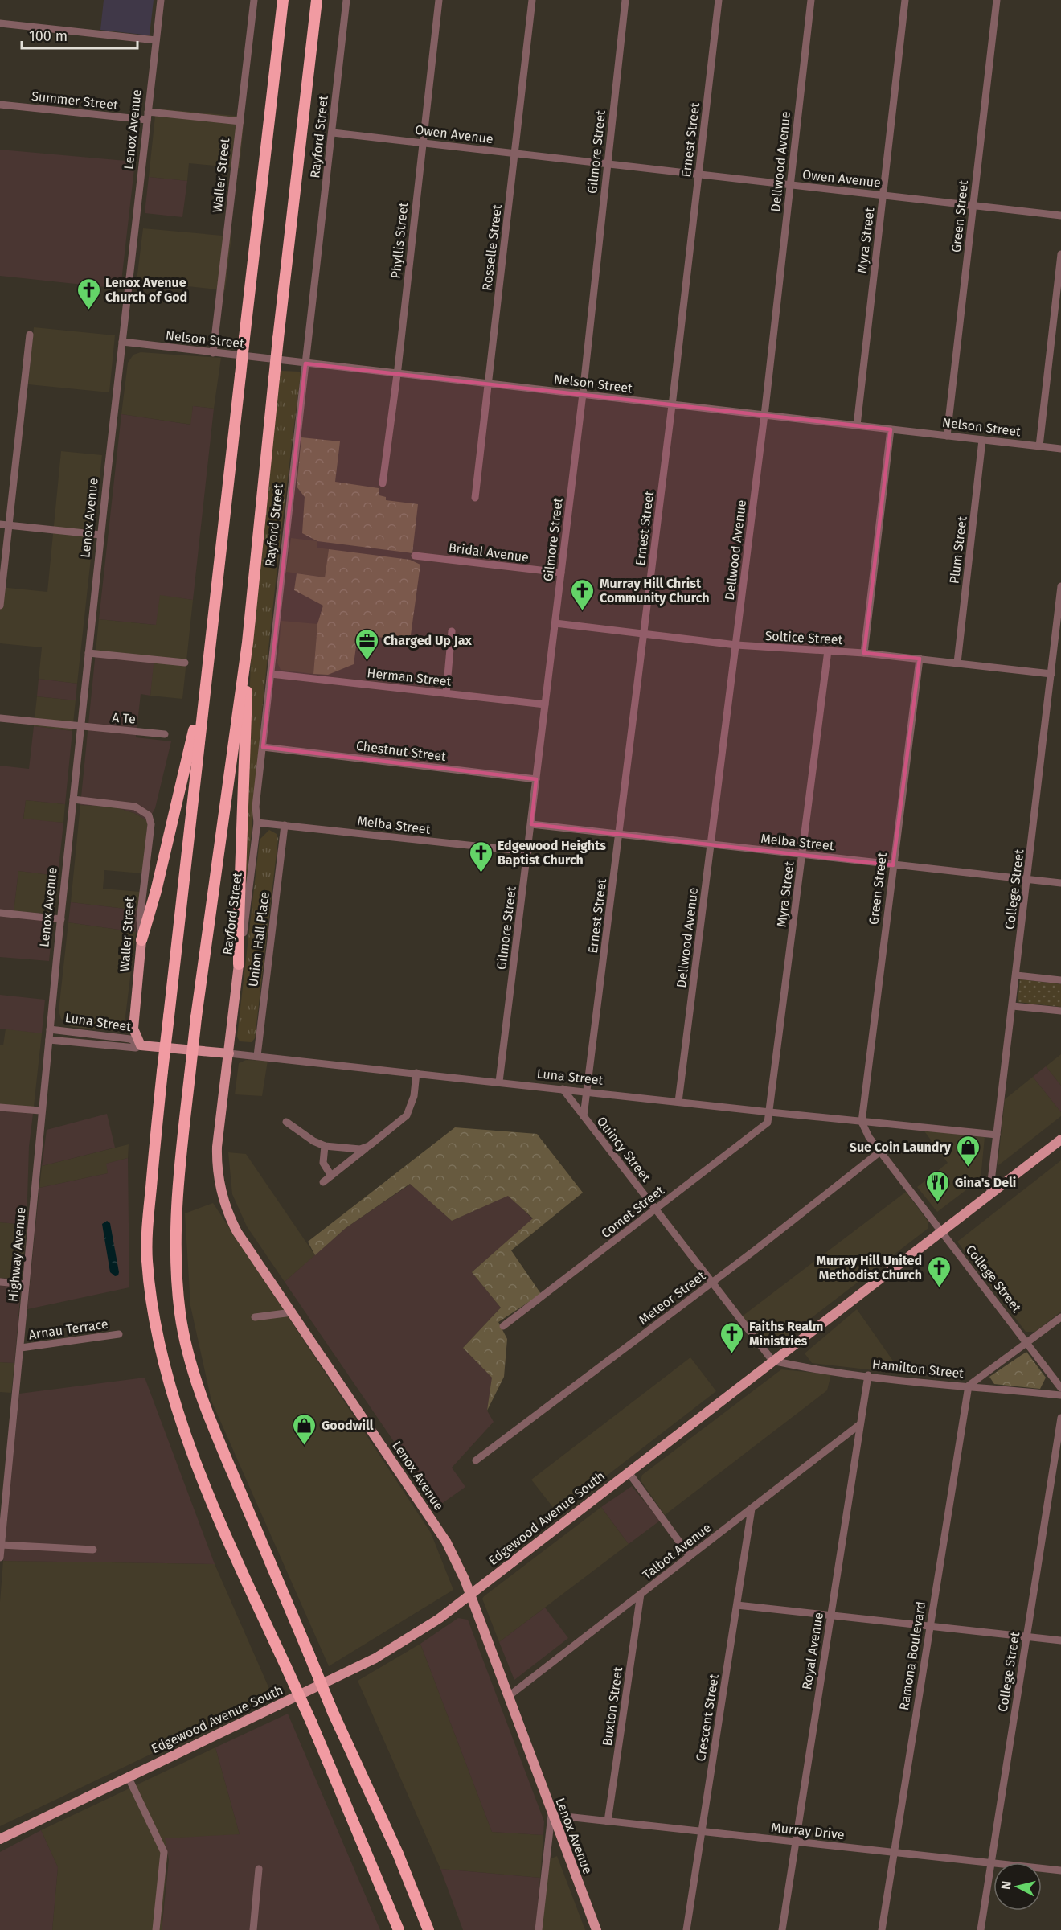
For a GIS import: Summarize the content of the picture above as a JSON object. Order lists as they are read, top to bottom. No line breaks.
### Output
{"streets":{"main road":["Lenox Avenue","Rayford Street","Waller Street","Luna Street","Edgewood Avenue South"],"street":["Summer Street","Owen Avenue","Ernest Street","Gilmore Street","Dellwood Avenue","Green Street","Phyllis Street","Myra Street","Rosselle Street","Nelson Street","Plum Street","Bridal Avenue","Soltice Street","Herman Street","A Te","Chestnut Street","Melba Street","College Street","Union Hall Place","Quincy Street","Comet Street","Highway Avenue","Meteor Street","Arnau Terrace","Hamilton Street","Talbot Avenue","Royal Avenue","Ramona Boulevard","Buxton Street","Crescent Street","Murray Drive"]},"crossings":[["Summer Street","Lenox Avenue"],["Lenox Avenue","Rayford Street"],["Lenox Avenue","Waller Street"],["Lenox Avenue","Nelson Street"],["Lenox Avenue","A Te"],["Lenox Avenue","Luna Street"],["Lenox Avenue","Highway Avenue"],["Lenox Avenue","Edgewood Avenue South"],["Lenox Avenue","Talbot Avenue"],["Lenox Avenue","Murray Drive"],["Owen Avenue","Rayford Street"],["Owen Avenue","Ernest Street"],["Owen Avenue","Gilmore Street"],["Owen Avenue","Dellwood Avenue"],["Owen Avenue","Green Street"],["Owen Avenue","Phyllis Street"],["Owen Avenue","Myra Street"],["Owen Avenue","Rosselle Street"],["Rayford Street","Nelson Street"],["Rayford Street","Herman Street"],["Rayford Street","Chestnut Street"],["Rayford Street","Melba Street"],["Rayford Street","Luna Street"],["Ernest Street","Nelson Street"],["Ernest Street","Soltice Street"],["Ernest Street","Melba Street"],["Ernest Street","Luna Street"],["Ernest Street","Quincy Street"],["Gilmore Street","Nelson Street"],["Gilmore Street","Bridal Avenue"],["Gilmore Street","Soltice Street"],["Gilmore Street","Herman Street"],["Gilmore Street","Chestnut Street"],["Gilmore Street","Melba Street"],["Gilmore Street","Luna Street"],["Dellwood Avenue","Nelson Street"],["Dellwood Avenue","Soltice Street"],["Dellwood Avenue","Melba Street"],["Dellwood Avenue","Luna Street"],["Waller Street","Nelson Street"],["Waller Street","Luna Street"],["Green Street","Nelson Street"],["Green Street","Soltice Street"],["Green Street","Melba Street"],["Green Street","College Street"],["Green Street","Luna Street"],["Phyllis Street","Nelson Street"],["Myra Street","Nelson Street"],["Myra Street","Soltice Street"],["Myra Street","Melba Street"],["Myra Street","Luna Street"],["Myra Street","Comet Street"],["Rosselle Street","Nelson Street"],["Nelson Street","Plum Street"],["Plum Street","Soltice Street"],["Soltice Street","College Street"],["Melba Street","College Street"],["Melba Street","Union Hall Place"],["College Street","Luna Street"],["College Street","Meteor Street"],["College Street","Edgewood Avenue South"],["College Street","Murray Drive"],["Union Hall Place","Luna Street"],["Luna Street","Quincy Street"],["Luna Street","Comet Street"],["Luna Street","Highway Avenue"],["Quincy Street","Comet Street"],["Quincy Street","Meteor Street"],["Quincy Street","Hamilton Street"],["Quincy Street","Edgewood Avenue South"],["Highway Avenue","Arnau Terrace"],["Hamilton Street","Edgewood Avenue South"],["Hamilton Street","Royal Avenue"],["Hamilton Street","Ramona Boulevard"],["Talbot Avenue","Royal Avenue"],["Talbot Avenue","Buxton Street"],["Talbot Avenue","Crescent Street"],["Royal Avenue","Murray Drive"],["Ramona Boulevard","Murray Drive"],["Buxton Street","Murray Drive"],["Crescent Street","Murray Drive"]],"places":{"church":["Lenox Avenue Church of God","Murray Hill Christ Community Church","Edgewood Heights Baptist Church","Murray Hill United Methodist Church","Faiths Realm Ministries"],"office":["Charged Up Jax"],"shop":["Sue Coin Laundry","Goodwill"],"restaurant":["Gina's Deli"]},"scale_bar":"100 m","north":"left"}
